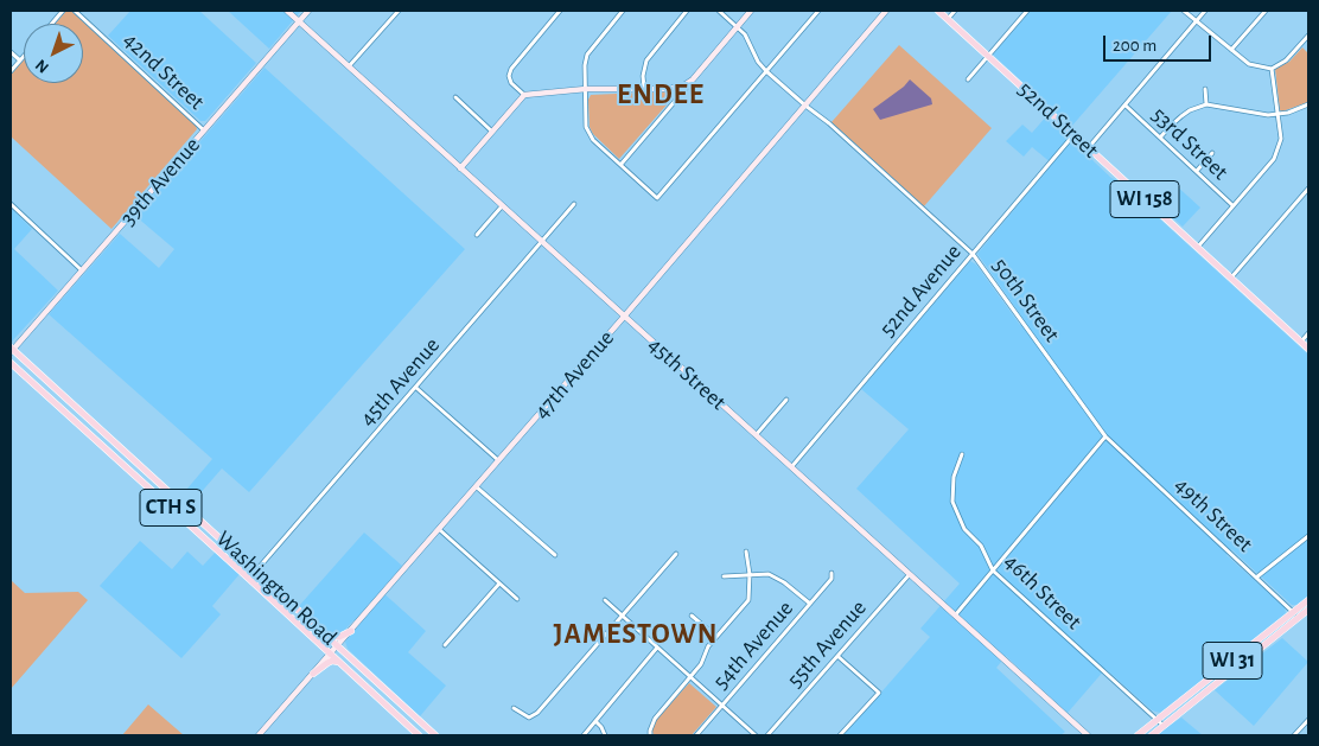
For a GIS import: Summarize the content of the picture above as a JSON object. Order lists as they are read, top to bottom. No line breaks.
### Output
{"streets":{"main road":["52nd Street","WI 158","CTH S","Washington Road","WI 31"],"street":["42nd Street","53rd Street","39th Avenue","52nd Avenue","50th Street","45th Street","47th Avenue","45th Avenue","49th Street","46th Street","55th Avenue","54th Avenue"]},"crossings":[["42nd Street","39th Avenue"],["52nd Street","52nd Avenue"],["39th Avenue","45th Street"],["39th Avenue","Washington Road"],["52nd Avenue","50th Street"],["52nd Avenue","45th Street"],["50th Street","47th Avenue"],["50th Street","49th Street"],["45th Street","47th Avenue"],["45th Street","45th Avenue"],["45th Street","55th Avenue"],["47th Avenue","Washington Road"],["45th Avenue","Washington Road"],["49th Street","WI 31"],["46th Street","WI 31"]],"districts":["ENDEE","JAMESTOWN"],"scale_bar":"200 m","north":"bottom left"}
